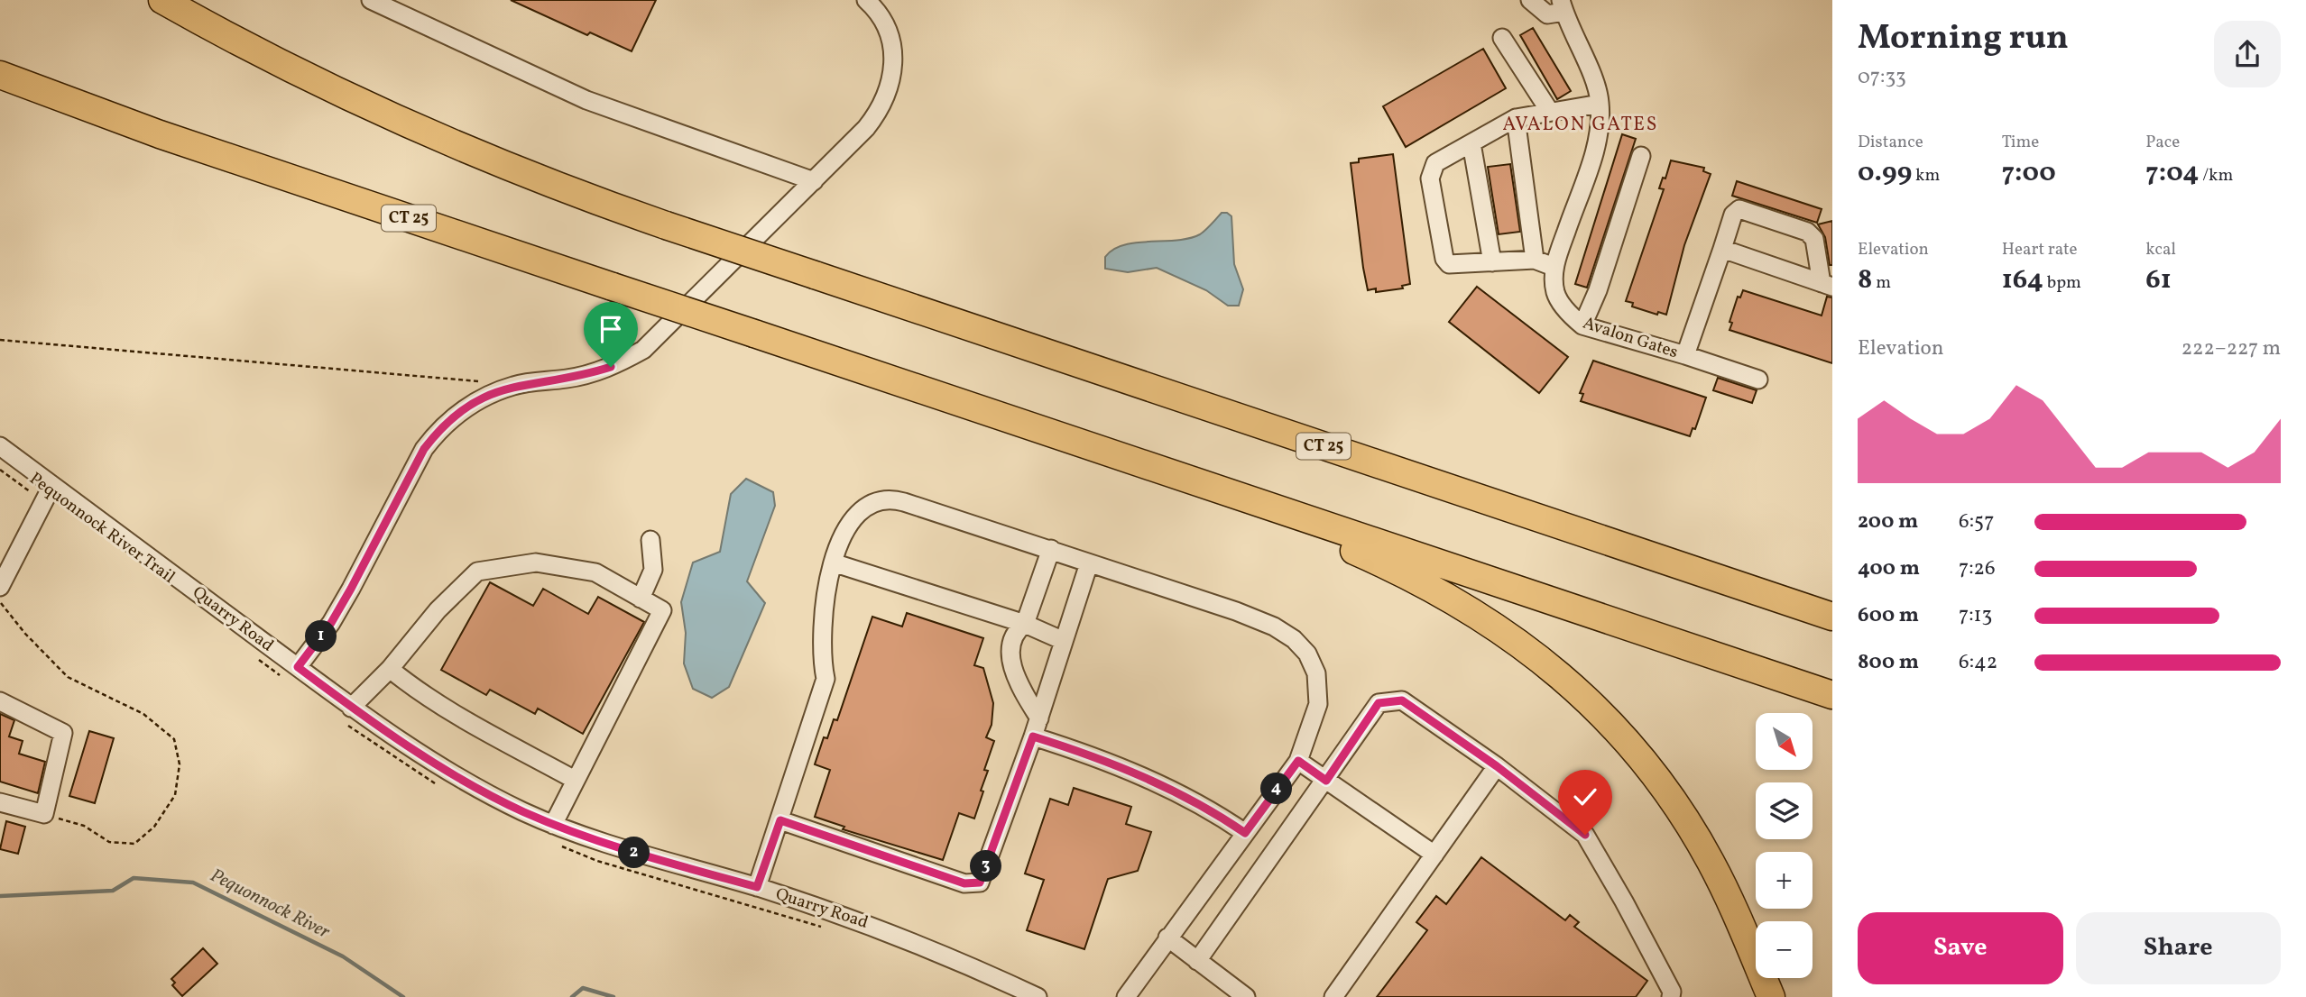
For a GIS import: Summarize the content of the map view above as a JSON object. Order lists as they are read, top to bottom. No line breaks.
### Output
{"streets":{"highway":["CT 25"],"street":["Avalon Gates","Quarry Road"],"path":["Pequonnock River Trail"]},"districts":["AVALON GATES"],"water":["Pequonnock River"],"north":"bottom right","page":{"heading":["Morning run","07:33"],"stats":[["Distance","0.99 km"],["Time","7:00"],["Pace","7:04 /km"],["Elevation","8 m"],["Heart rate","164 bpm"],["kcal","61"]],"chart":["Elevation","222–227 m"],"list":[{"name":"200 m","note":"6:57"},{"name":"400 m","note":"7:26"},{"name":"600 m","note":"7:13"},{"name":"800 m","note":"6:42"}],"pins":["1","4","2","3"],"map_buttons":["+","−"],"buttons":["Save","Share"]}}
